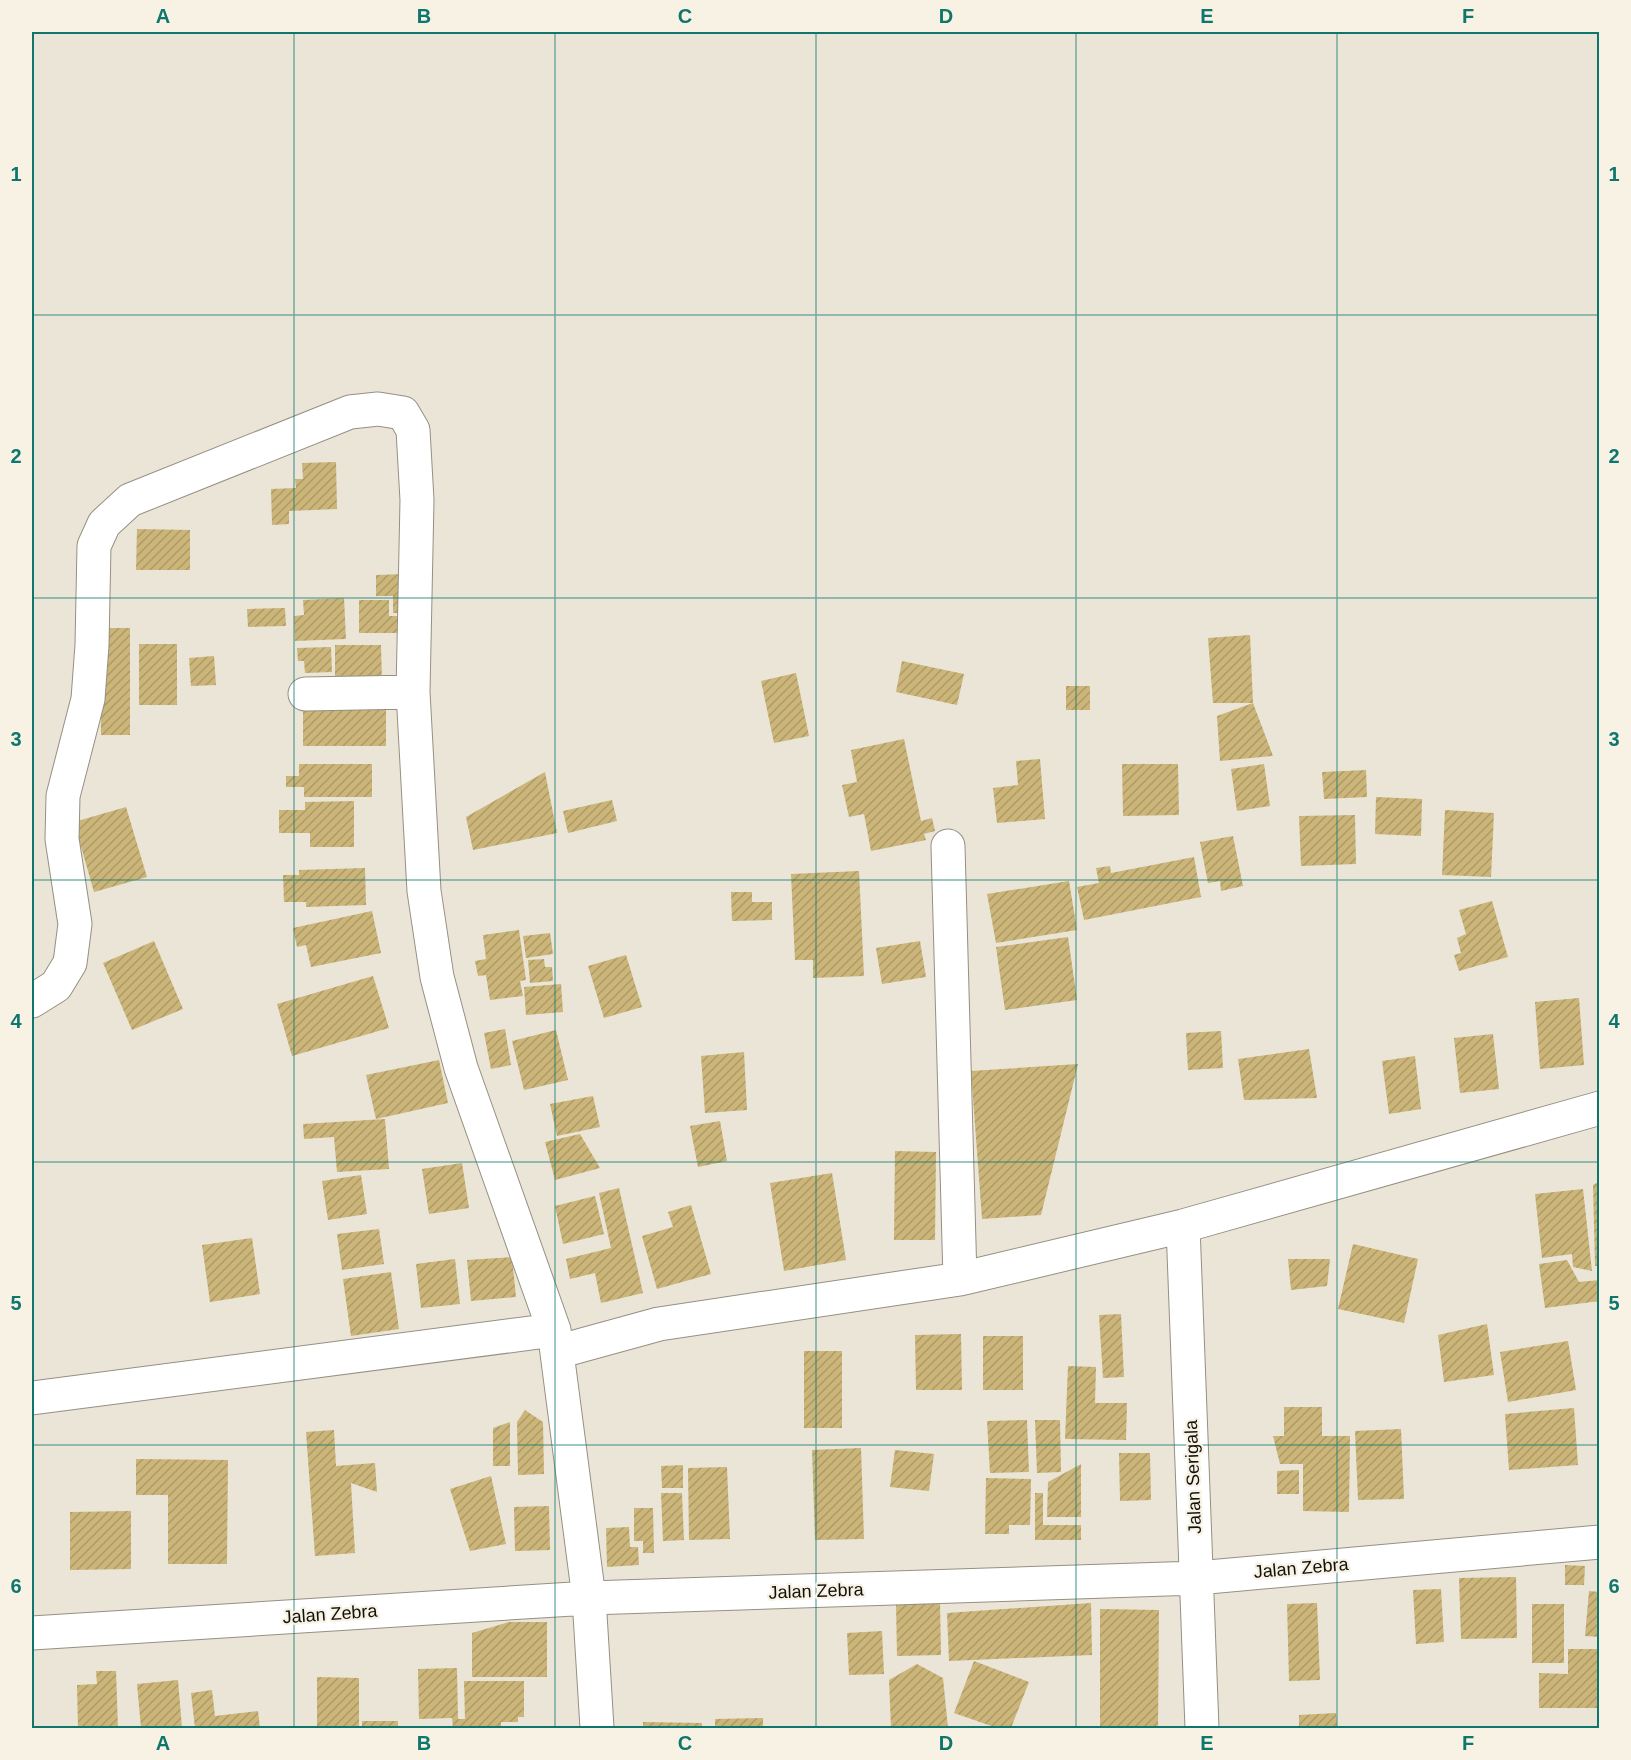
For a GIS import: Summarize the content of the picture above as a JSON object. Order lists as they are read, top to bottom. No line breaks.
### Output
{"streets":{"street":["Jalan Serigala","Jalan Zebra"]},"crossings":[["Jalan Serigala","Jalan Zebra"]],"grid":{"columns":["A","B","C","D","E","F"],"rows":["1","2","3","4","5","6"]}}
